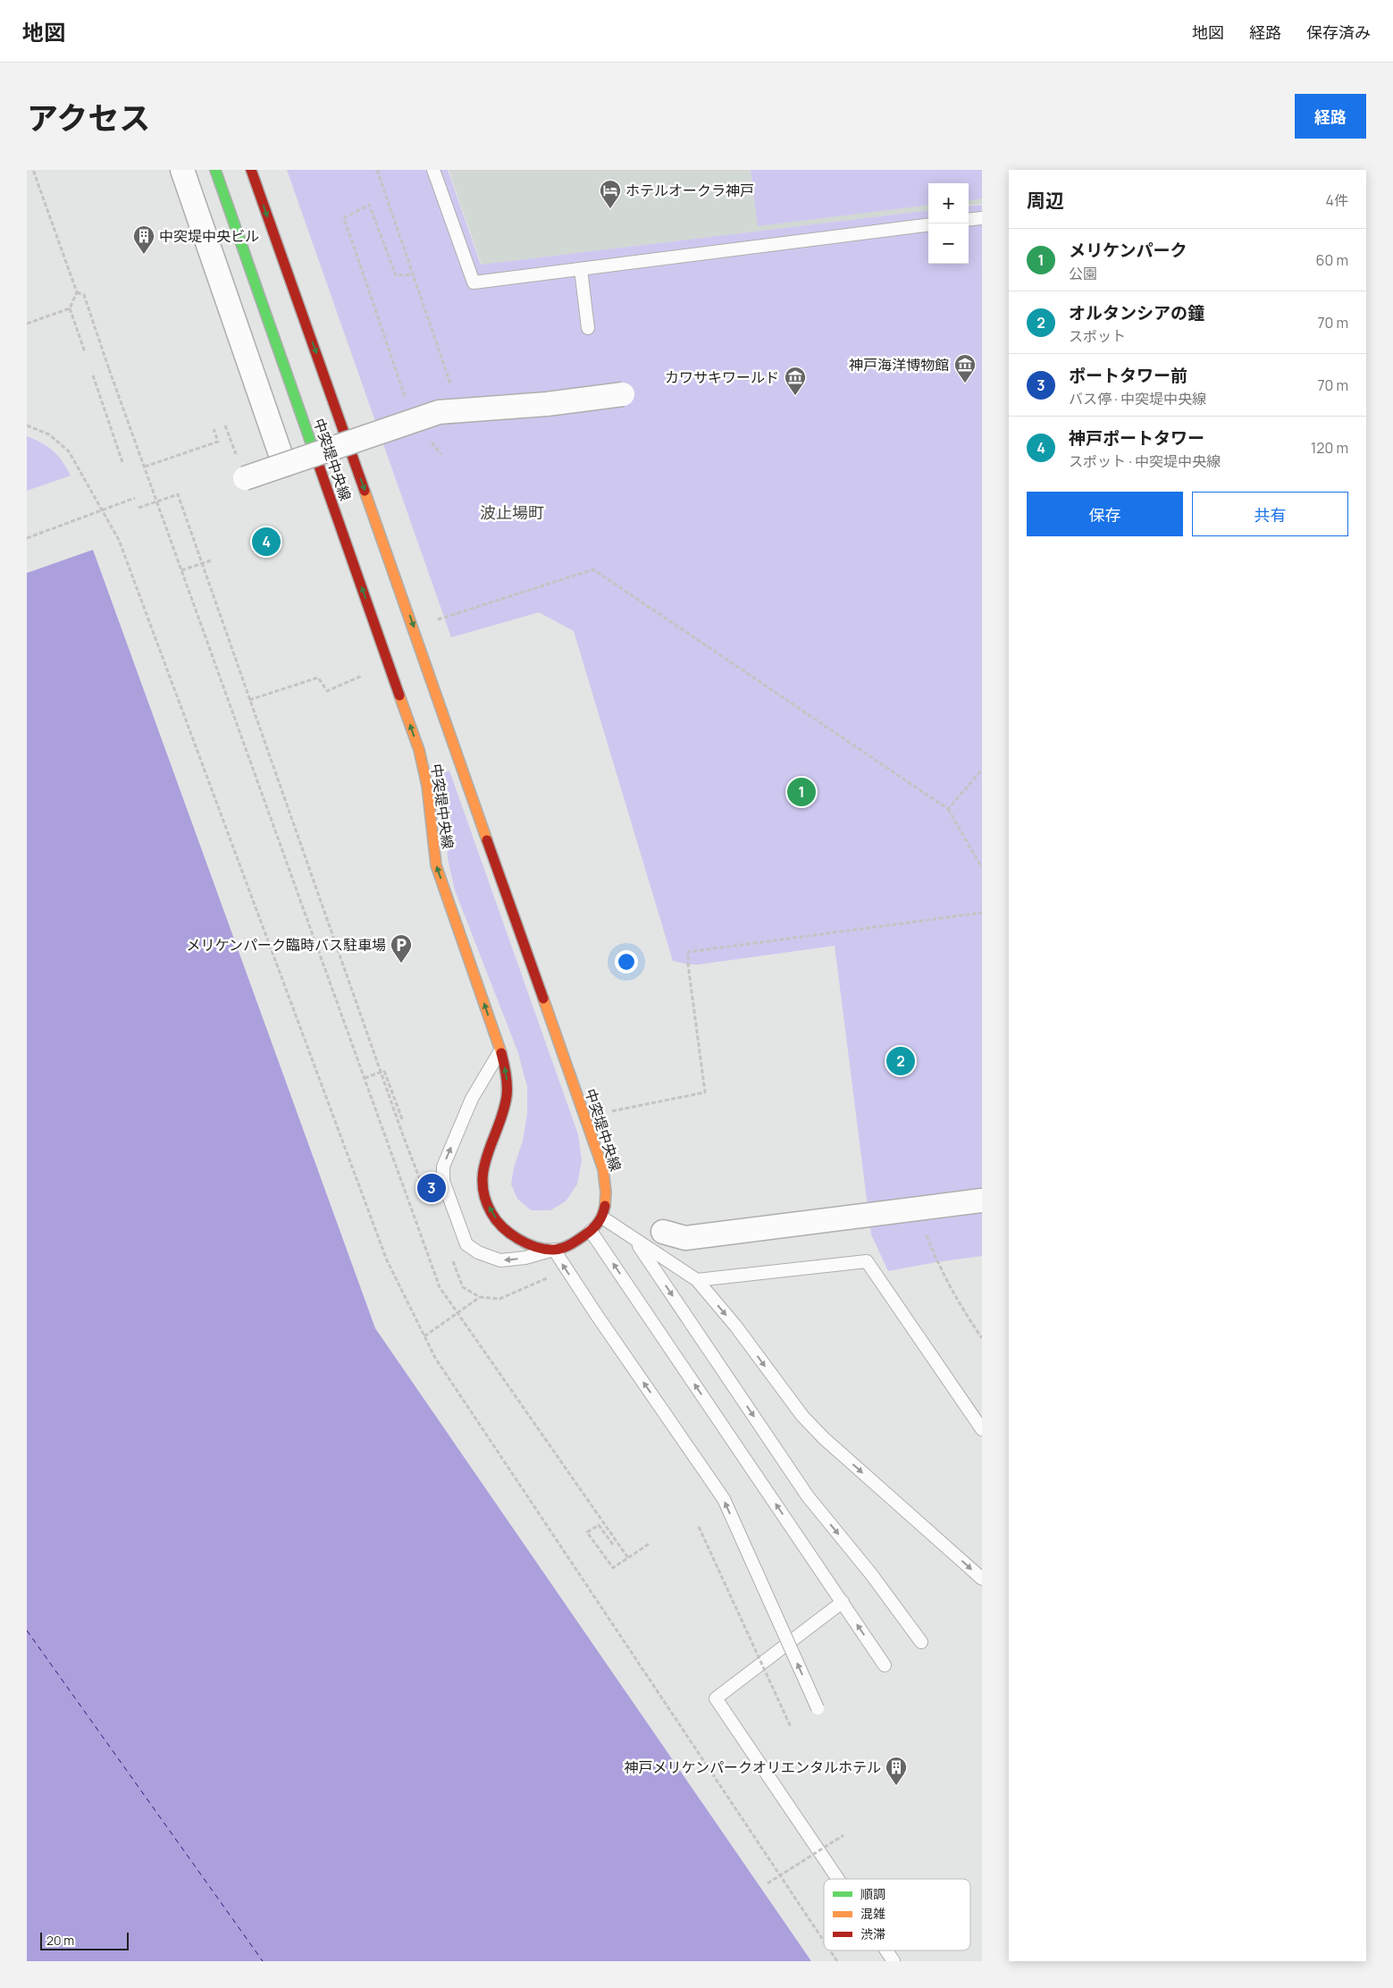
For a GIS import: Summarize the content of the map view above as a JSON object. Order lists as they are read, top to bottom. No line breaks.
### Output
{"streets":{"street":["中突堤中央線"]},"districts":["波止場町"],"places":{"hotel":["ホテルオークラ神戸"],"building":["中突堤中央ビル","神戸メリケンパークオリエンタルホテル"],"museum":["神戸海洋博物館","カワサキワールド"],"parking":["メリケンパーク臨時バス駐車場"]},"legend":["順調","混雑","渋滞"],"scale_bar":"20 m","page":{"header":"地図","nav":["地図","経路","保存済み"],"title":"アクセス","buttons":["経路",["保存","共有"]],"heading":["周辺","4件"],"map_buttons":["+","−"],"list":[{"mark":"1","name":"メリケンパーク","note":"公園","value":"60 m"},{"mark":"2","name":"オルタンシアの鐘","note":"スポット","value":"70 m"},{"mark":"3","name":"ポートタワー前","note":"バス停 · 中突堤中央線","value":"70 m"},{"mark":"4","name":"神戸ポートタワー","note":"スポット · 中突堤中央線","value":"120 m"}],"pins":["4","1","2","3"],"scale":"20 m"}}
